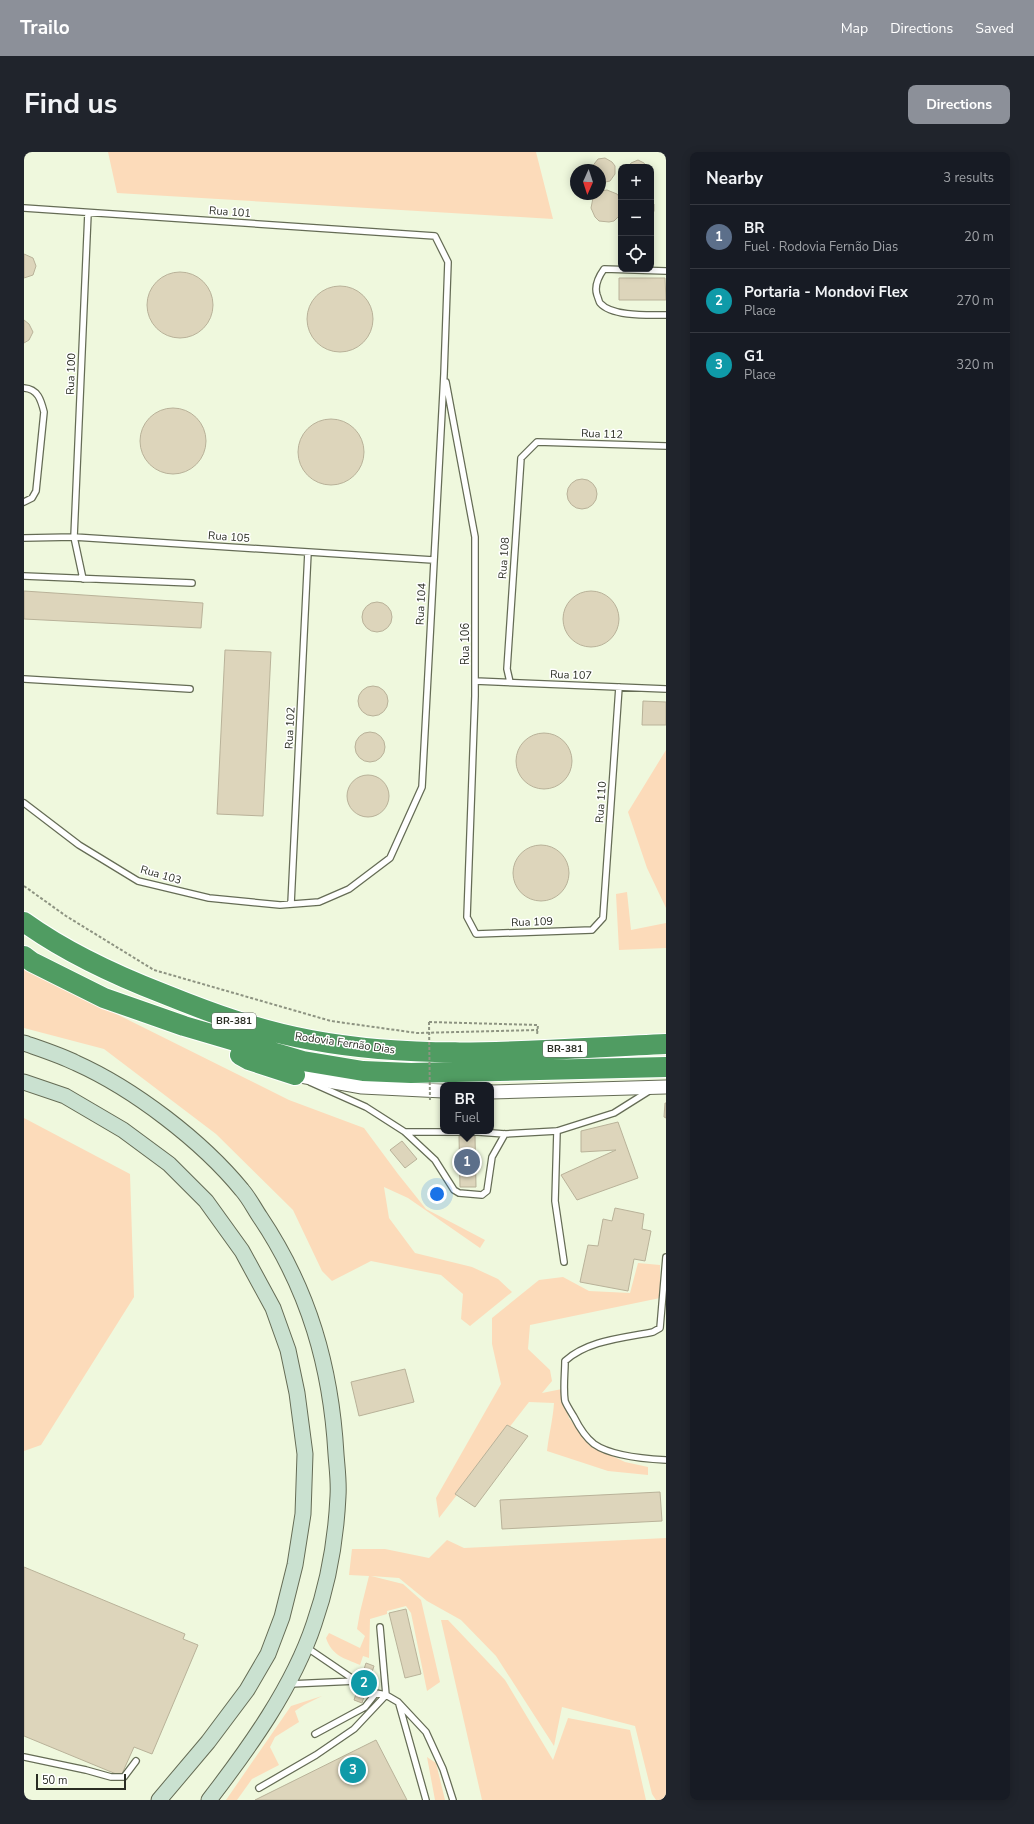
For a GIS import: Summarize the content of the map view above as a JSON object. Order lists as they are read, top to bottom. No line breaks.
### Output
{"streets":{"highway":["BR-381","Rodovia Fernão Dias"],"lane":["Rua 101","Rua 100","Rua 112","Rua 105","Rua 108","Rua 104","Rua 106","Rua 107","Rua 102","Rua 110","Rua 103","Rua 109"]},"crossings":[["Rua 101","Rua 100"],["Rua 101","Rua 104"],["Rua 100","Rua 105"],["Rua 112","Rua 108"],["Rua 105","Rua 104"],["Rua 105","Rua 102"],["Rua 108","Rua 107"],["Rua 104","Rua 106"],["Rua 104","Rua 102"],["Rua 104","Rua 103"],["Rua 106","Rua 107"],["Rua 106","Rua 109"],["Rua 107","Rua 110"],["Rua 102","Rua 103"],["Rua 110","Rua 109"],["BR-381","Rodovia Fernão Dias"]],"scale_bar":"50 m","north":"bottom","page":{"header":"Trailo","nav":["Map","Directions","Saved"],"title":"Find us","buttons":"Directions","heading":["Nearby","3 results"],"map_buttons":["+","−"],"list":[{"mark":"1","name":"BR","note":"Fuel · Rodovia Fernão Dias","value":"20 m"},{"mark":"2","name":"Portaria - Mondovi Flex","note":"Place","value":"270 m"},{"mark":"3","name":"G1","note":"Place","value":"320 m"}],"popup":["BR","Fuel"],"pins":["1","2","3"],"scale":"50 m"}}
